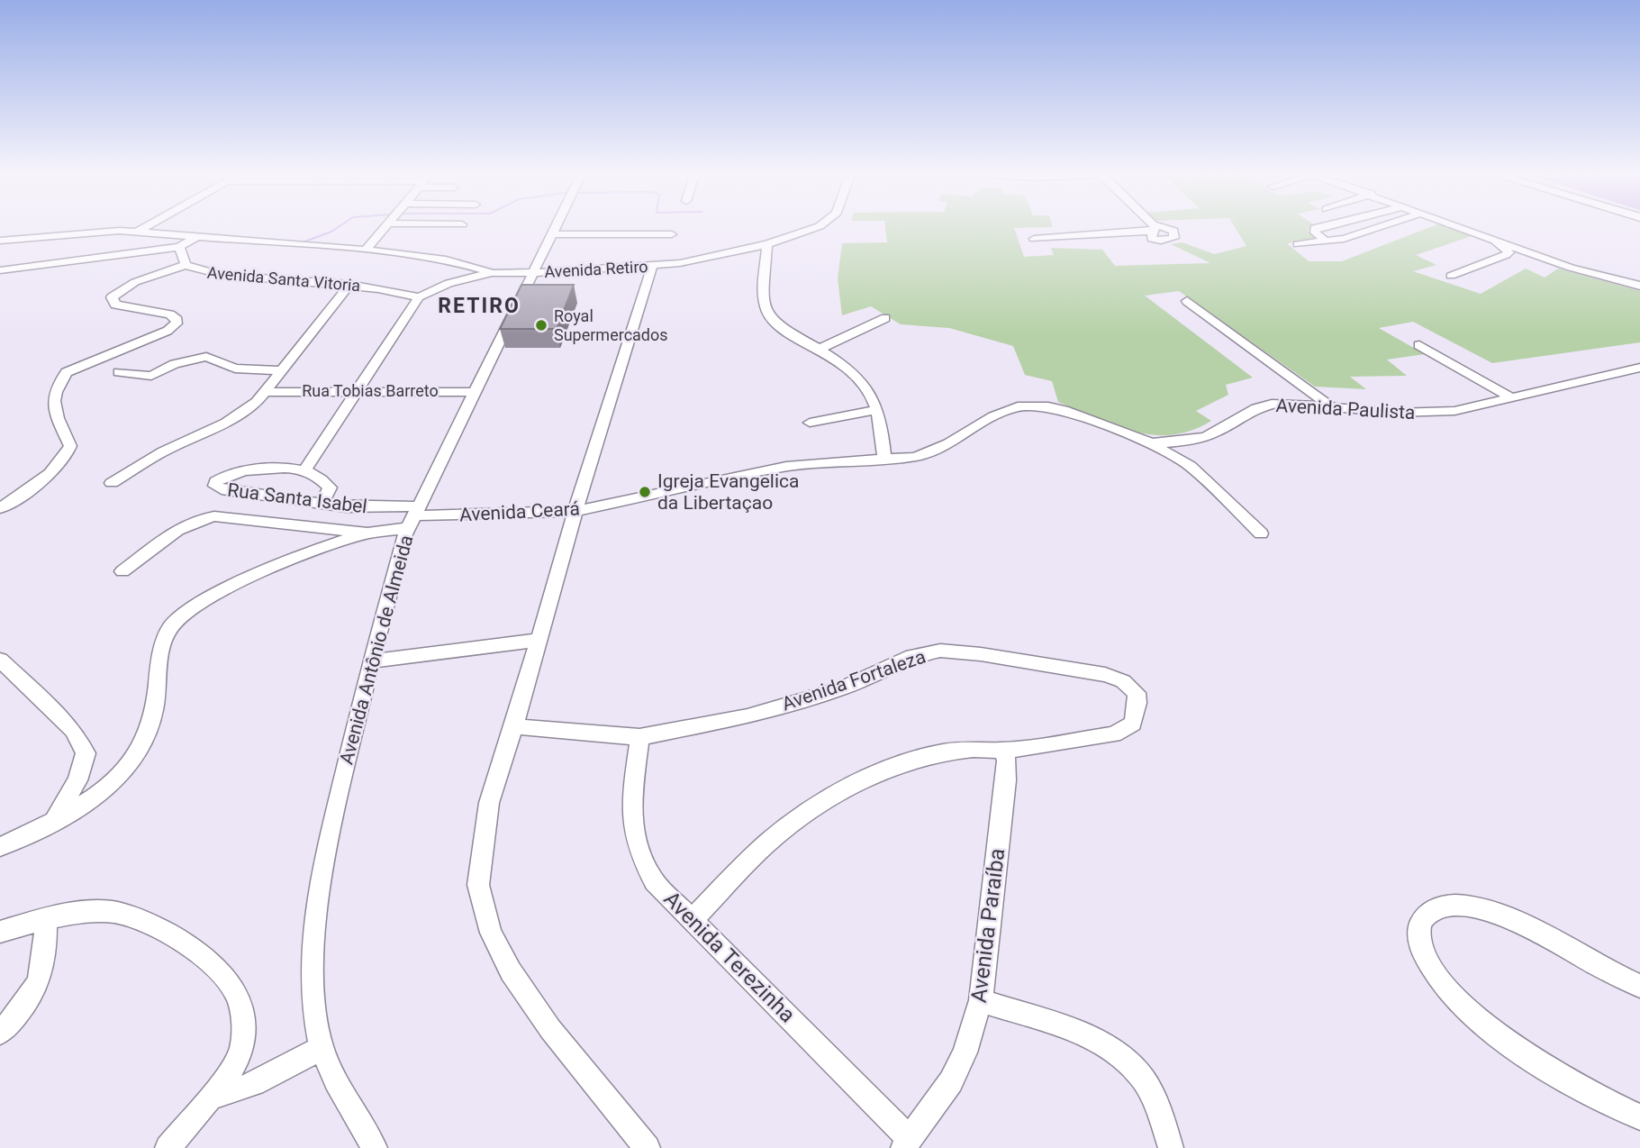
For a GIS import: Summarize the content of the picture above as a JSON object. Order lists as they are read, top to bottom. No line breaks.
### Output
{"streets":{"street":["Avenida Retiro","Avenida Santa Vitoria","Rua Tobias Barreto","Avenida Paulista","Rua Santa Isabel","Avenida Ceará","Avenida Antônio de Almeida","Avenida Fortaleza","Avenida Paraíba","Avenida Terezinha"]},"crossings":[["Avenida Retiro","Avenida Antônio de Almeida"],["Rua Tobias Barreto","Avenida Antônio de Almeida"],["Avenida Paulista","Avenida Ceará"],["Rua Santa Isabel","Avenida Ceará"],["Rua Santa Isabel","Avenida Antônio de Almeida"],["Avenida Ceará","Avenida Antônio de Almeida"],["Avenida Fortaleza","Avenida Paraíba"],["Avenida Fortaleza","Avenida Terezinha"],["Avenida Paraíba","Avenida Terezinha"]],"districts":["RETIRO"],"places":["Royal Supermercados","Igreja Evangelica da Libertaçao"]}
